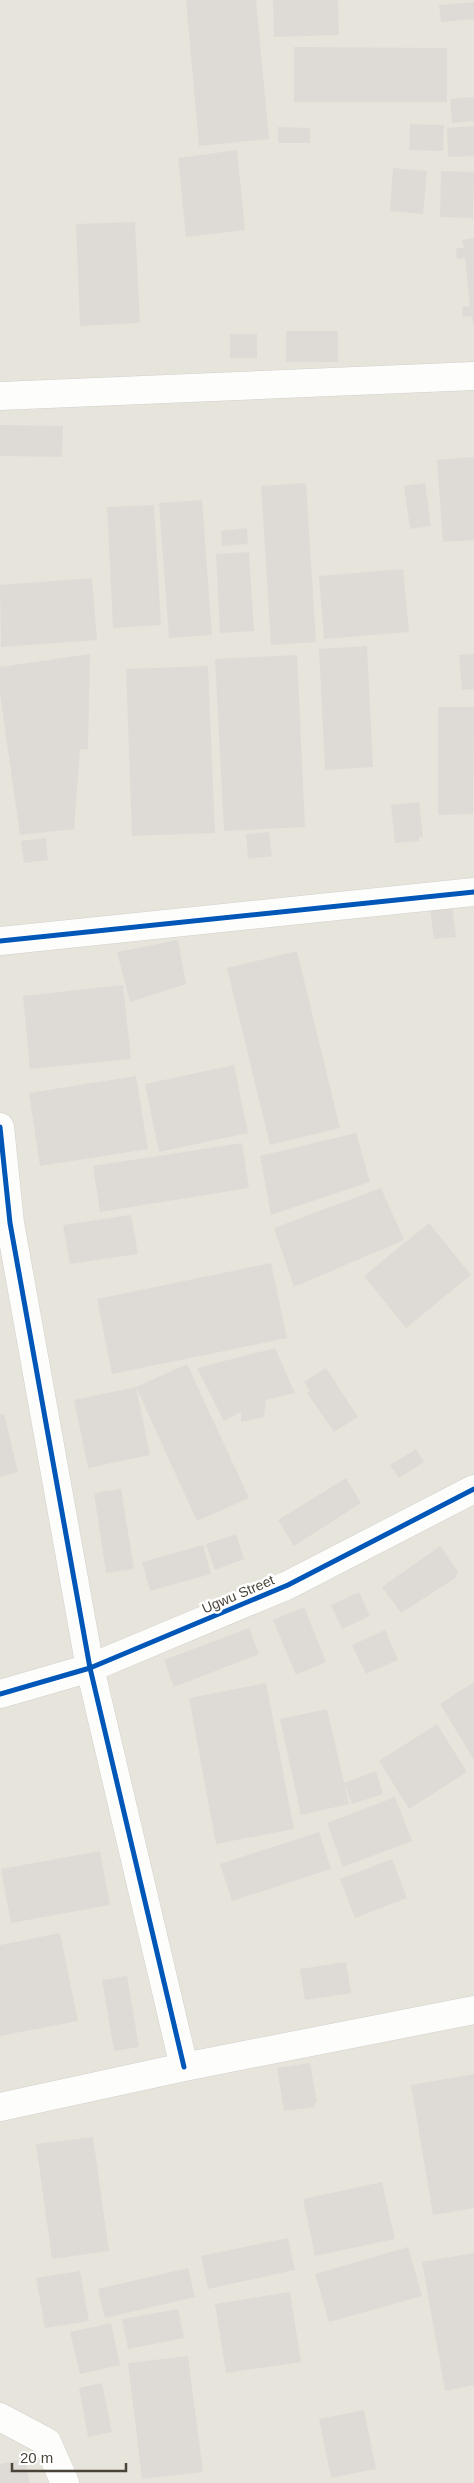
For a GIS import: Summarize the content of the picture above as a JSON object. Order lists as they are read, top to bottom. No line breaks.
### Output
{"streets":{"street":["Ugwu Street"]},"scale_bar":"20 m"}
